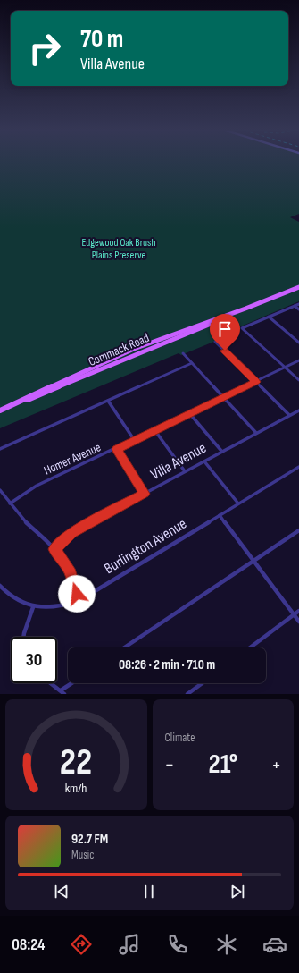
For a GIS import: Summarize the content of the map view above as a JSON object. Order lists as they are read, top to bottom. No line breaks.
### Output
{"streets":{"main road":["Commack Road"],"street":["Homer Avenue","Villa Avenue","Burlington Avenue"]},"parks":["Edgewood Oak Brush Plains Preserve"],"page":{"turn":["70 m","Villa Avenue"],"limit":"30","trip":"08:26 · 2 min · 710 m","tile":"Climate","heat":["−","21°","+"],"song":["92.7 FM","Music"],"tabs":"08:24","gauge":["22","km/h"]}}
